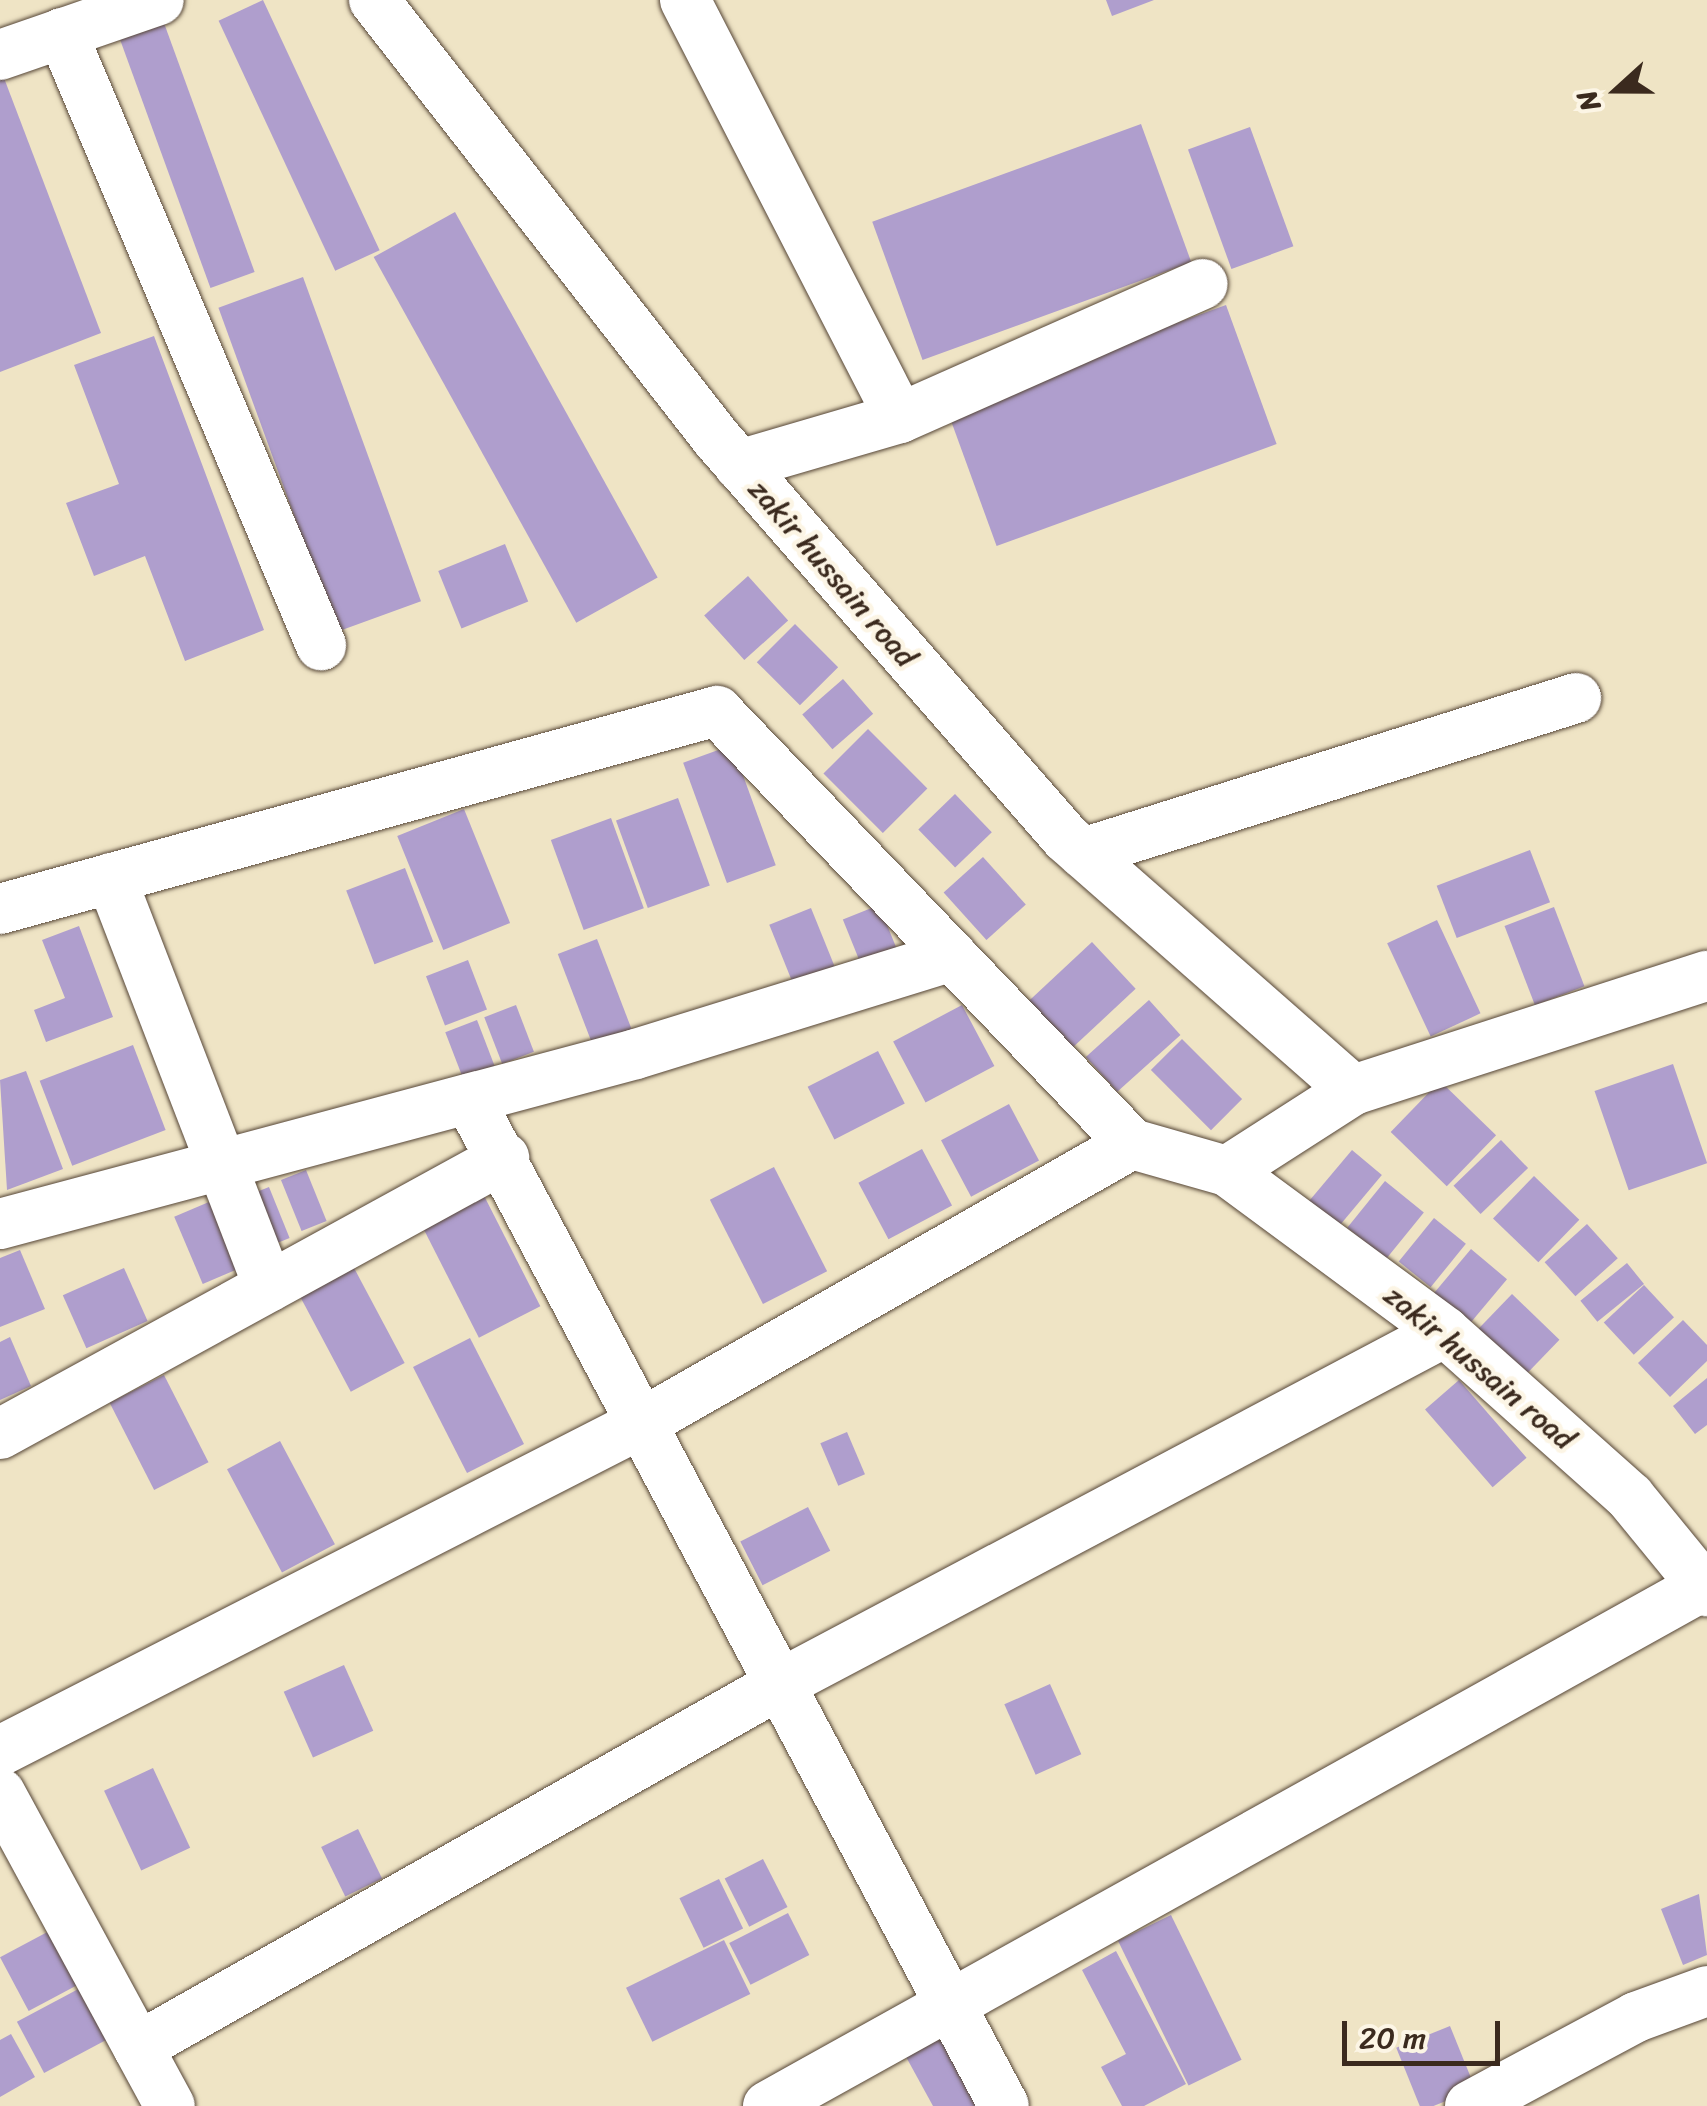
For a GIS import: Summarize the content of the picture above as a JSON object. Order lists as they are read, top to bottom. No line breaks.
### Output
{"streets":{"street":["zakir hussain road"]},"scale_bar":"20 m","north":"left"}
